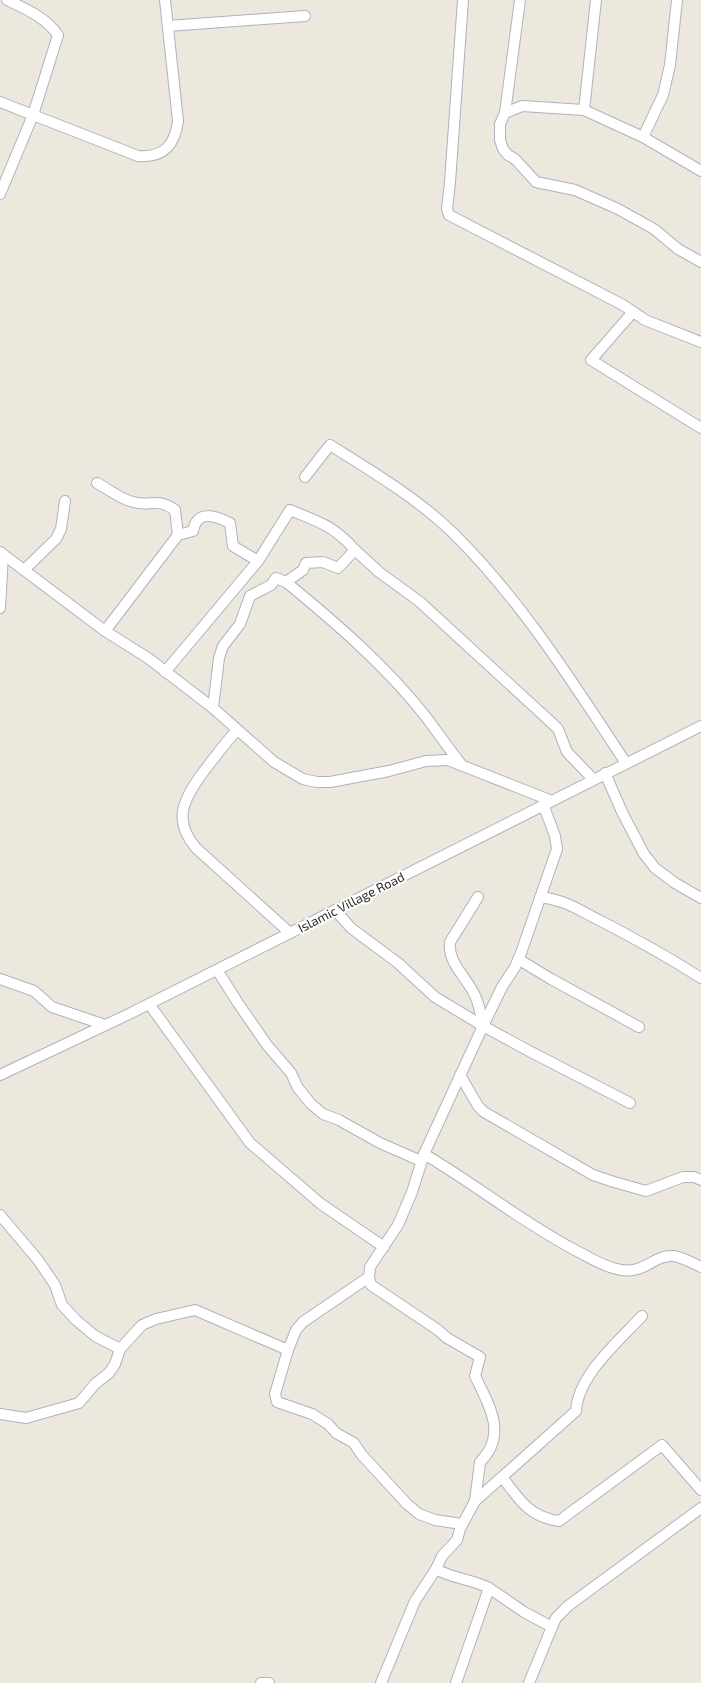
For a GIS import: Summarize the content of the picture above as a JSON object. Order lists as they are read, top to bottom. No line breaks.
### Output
{"streets":{"street":["Islamic Village Road"]}}
